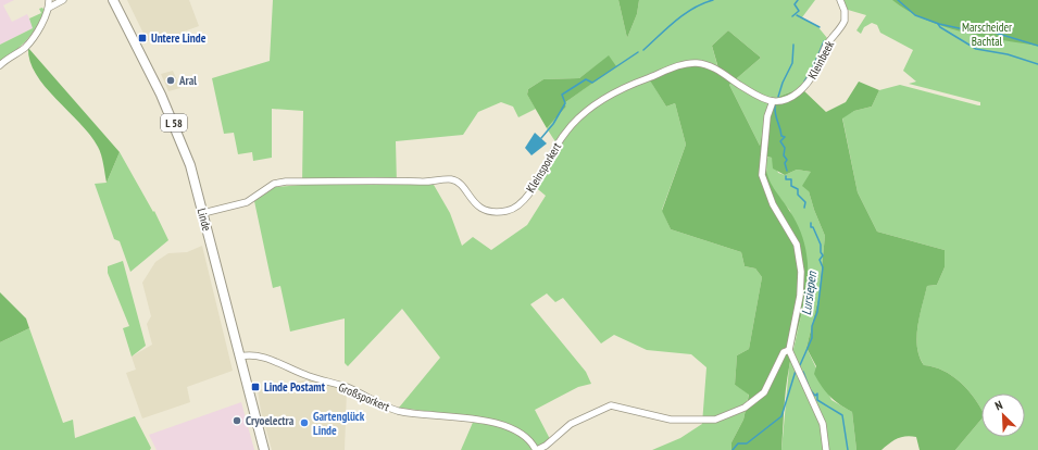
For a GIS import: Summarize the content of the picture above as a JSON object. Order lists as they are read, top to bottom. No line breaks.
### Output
{"streets":{"main road":["L 58","Linde"],"street":["Kleinbeek","Kleinsporkert","Großsporkert"]},"crossings":[["Kleinbeek","Kleinsporkert"],["Kleinsporkert","Linde"],["Linde","Großsporkert"]],"water":["Lursiepen"],"parks":["Marscheider Bachtal"],"places":{"transit":["Untere Linde","Linde Postamt"],"other":["Aral","Cryoelectra","Gartenglück Linde"]},"north":"top left"}
